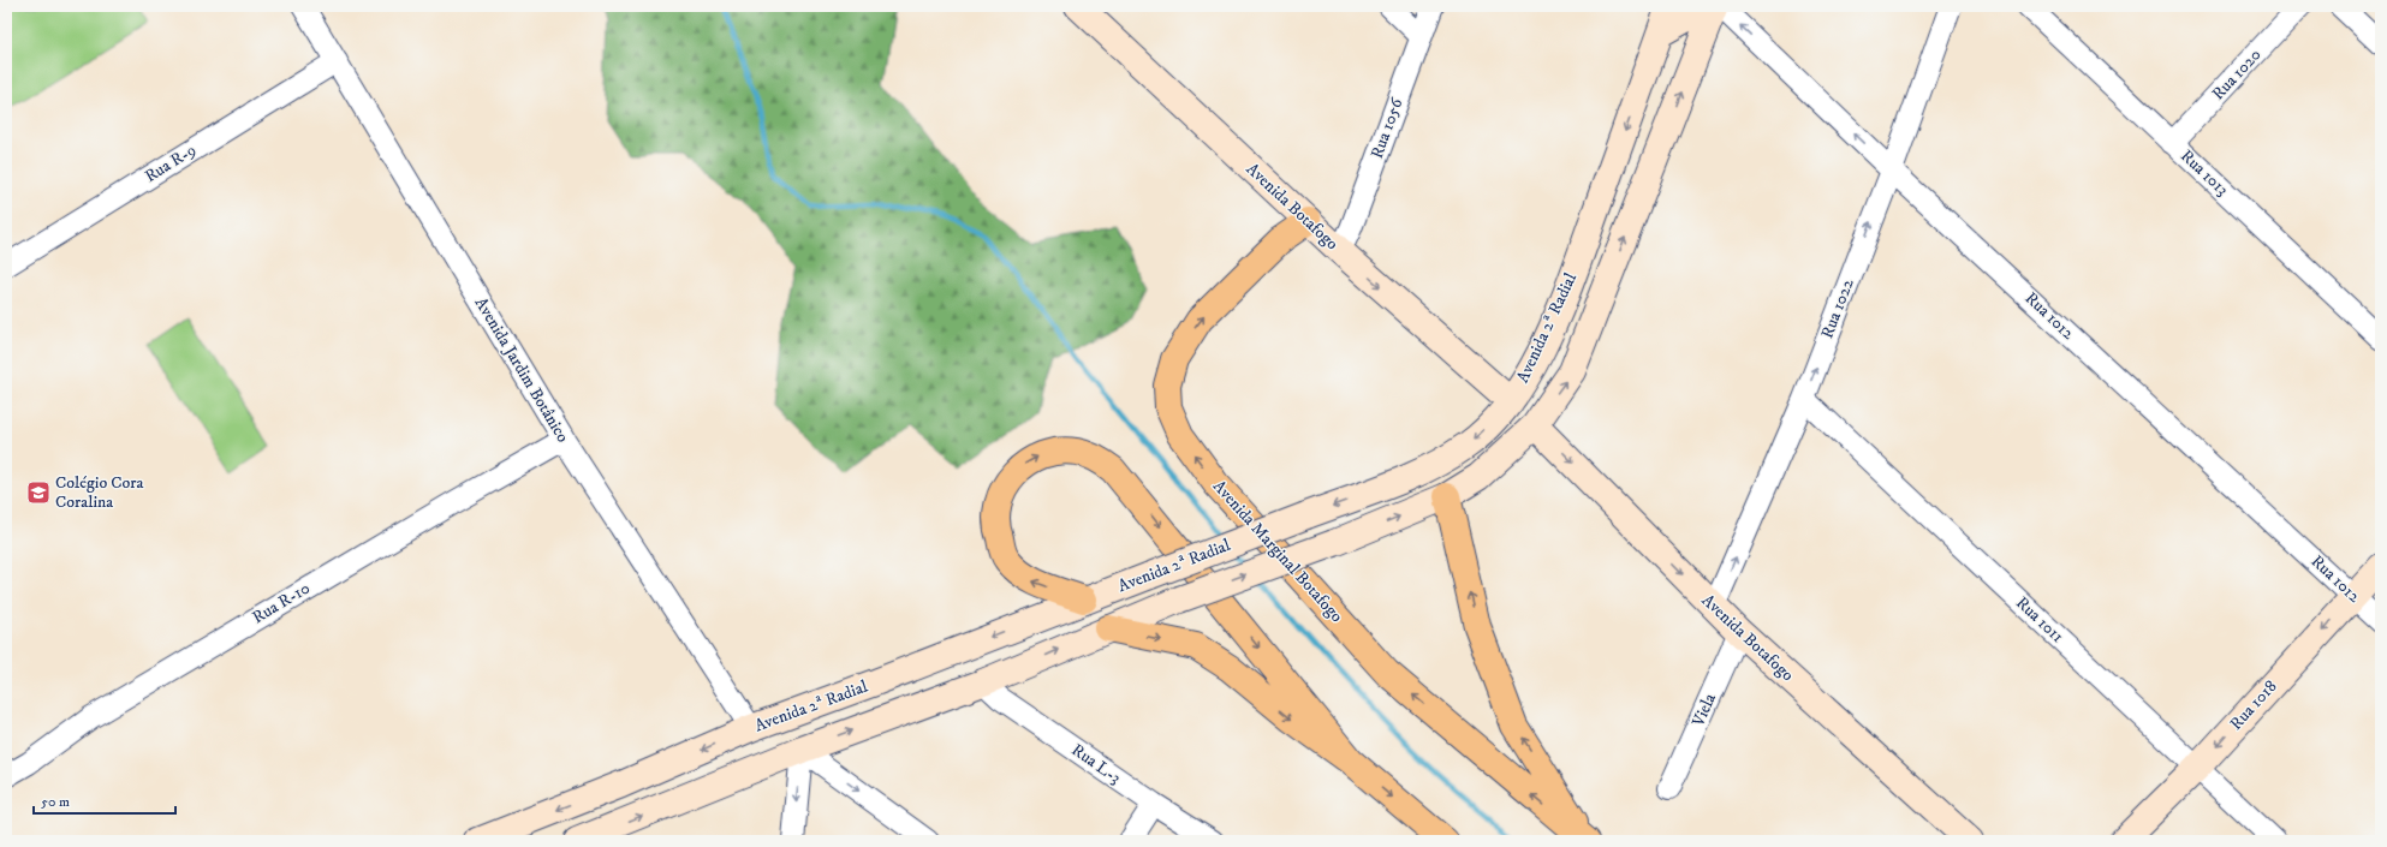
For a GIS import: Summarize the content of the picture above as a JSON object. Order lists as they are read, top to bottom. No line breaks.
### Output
{"streets":{"main road":["Avenida Botafogo","Avenida 2ª Radial","Avenida Marginal Botafogo","Rua 1018"],"street":["Rua 1020","Rua 1056","Rua R-9","Rua 1013","Rua 1022","Rua 1012","Avenida Jardim Botânico","Rua R-10","Rua 1011","Viela","Rua L-3"]},"crossings":[["Rua 1020","Rua 1013"],["Rua 1056","Avenida Botafogo"],["Rua R-9","Avenida Jardim Botânico"],["Avenida Botafogo","Rua 1022"],["Avenida Botafogo","Avenida 2ª Radial"],["Avenida Botafogo","Avenida Marginal Botafogo"],["Avenida Botafogo","Viela"],["Rua 1022","Rua 1012"],["Rua 1022","Rua 1011"],["Rua 1012","Rua 1018"],["Avenida 2ª Radial","Avenida Jardim Botânico"],["Avenida 2ª Radial","Rua L-3"],["Avenida Jardim Botânico","Rua R-10"],["Rua 1011","Rua 1018"]],"one_way":["Rua 1022","Rua 1018"],"places":{"school or university":["Colégio Cora Coralina"]},"scale_bar":"50 m"}
